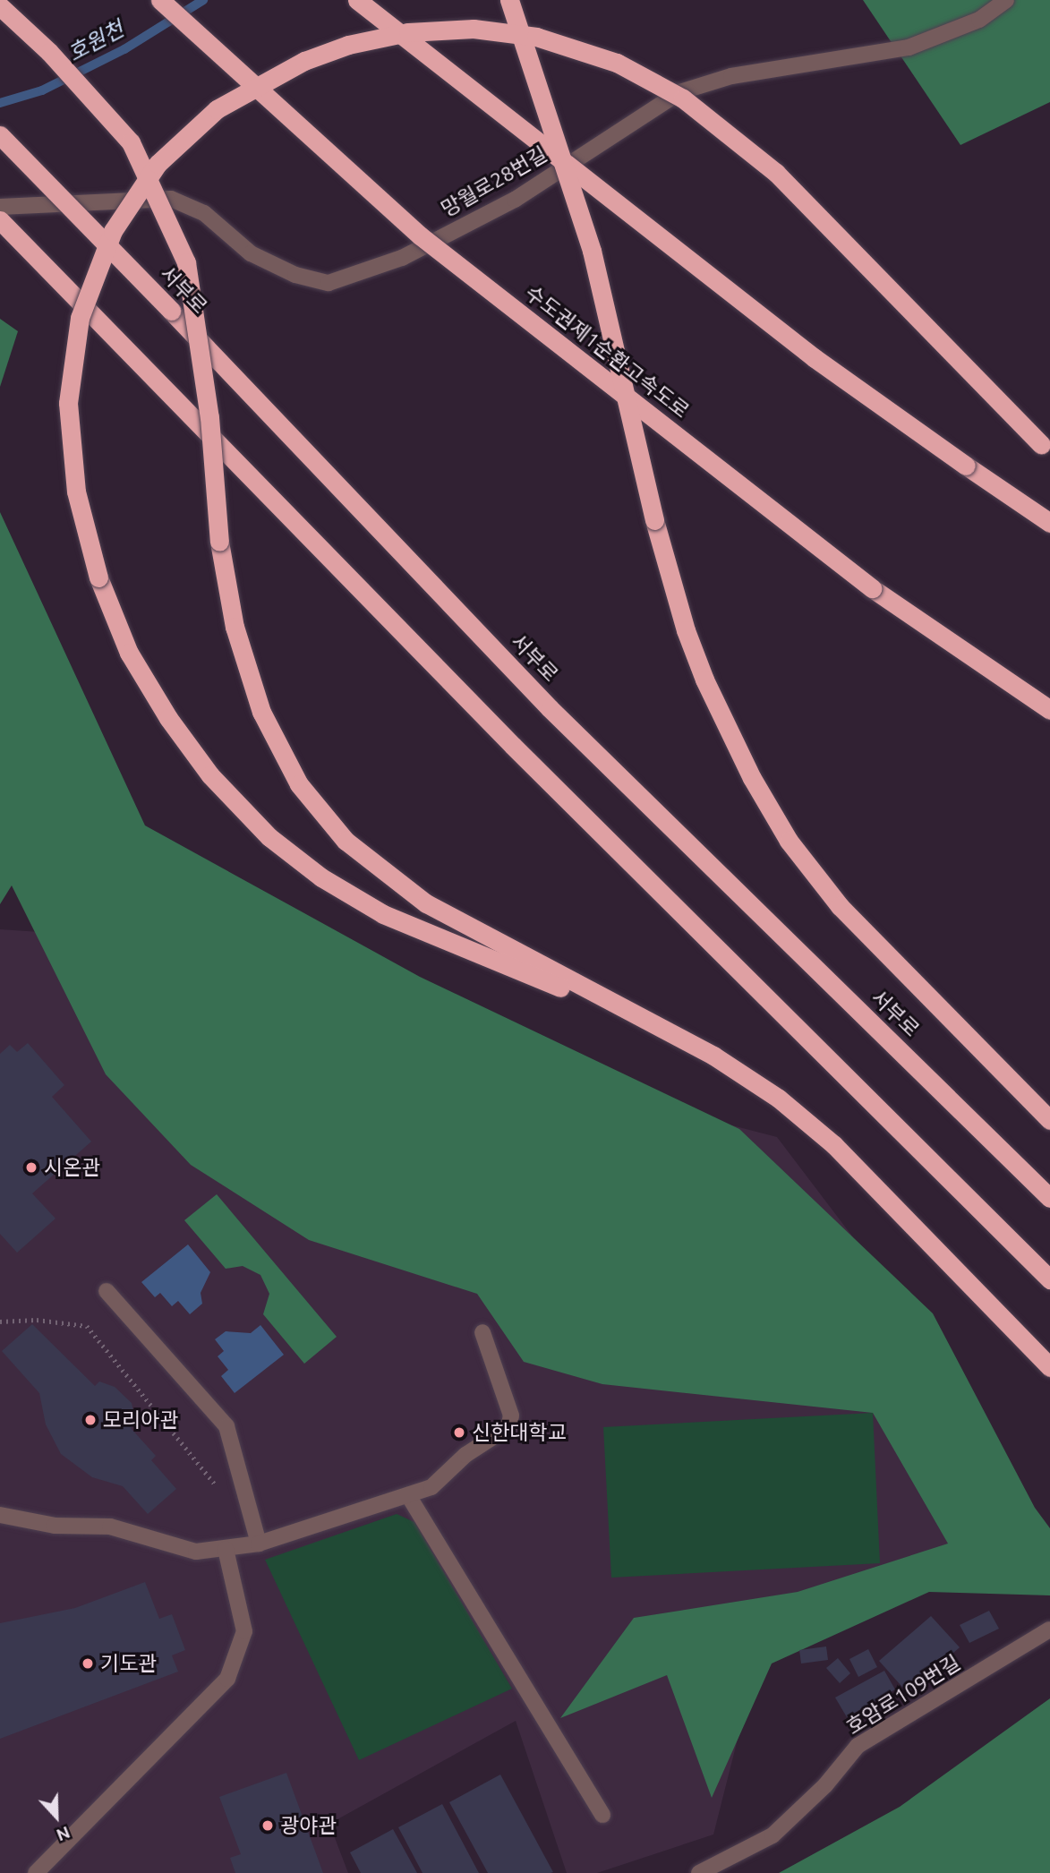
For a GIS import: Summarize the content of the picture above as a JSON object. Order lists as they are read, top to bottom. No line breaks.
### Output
{"streets":{"highway":["서부로","수도권제1순환고속도로"],"street":["망월로28번길","호암로109번길"]},"water":["호원천"],"places":["시온관","모리아관","신한대학교","기도관","광야관"],"north":"bottom"}
